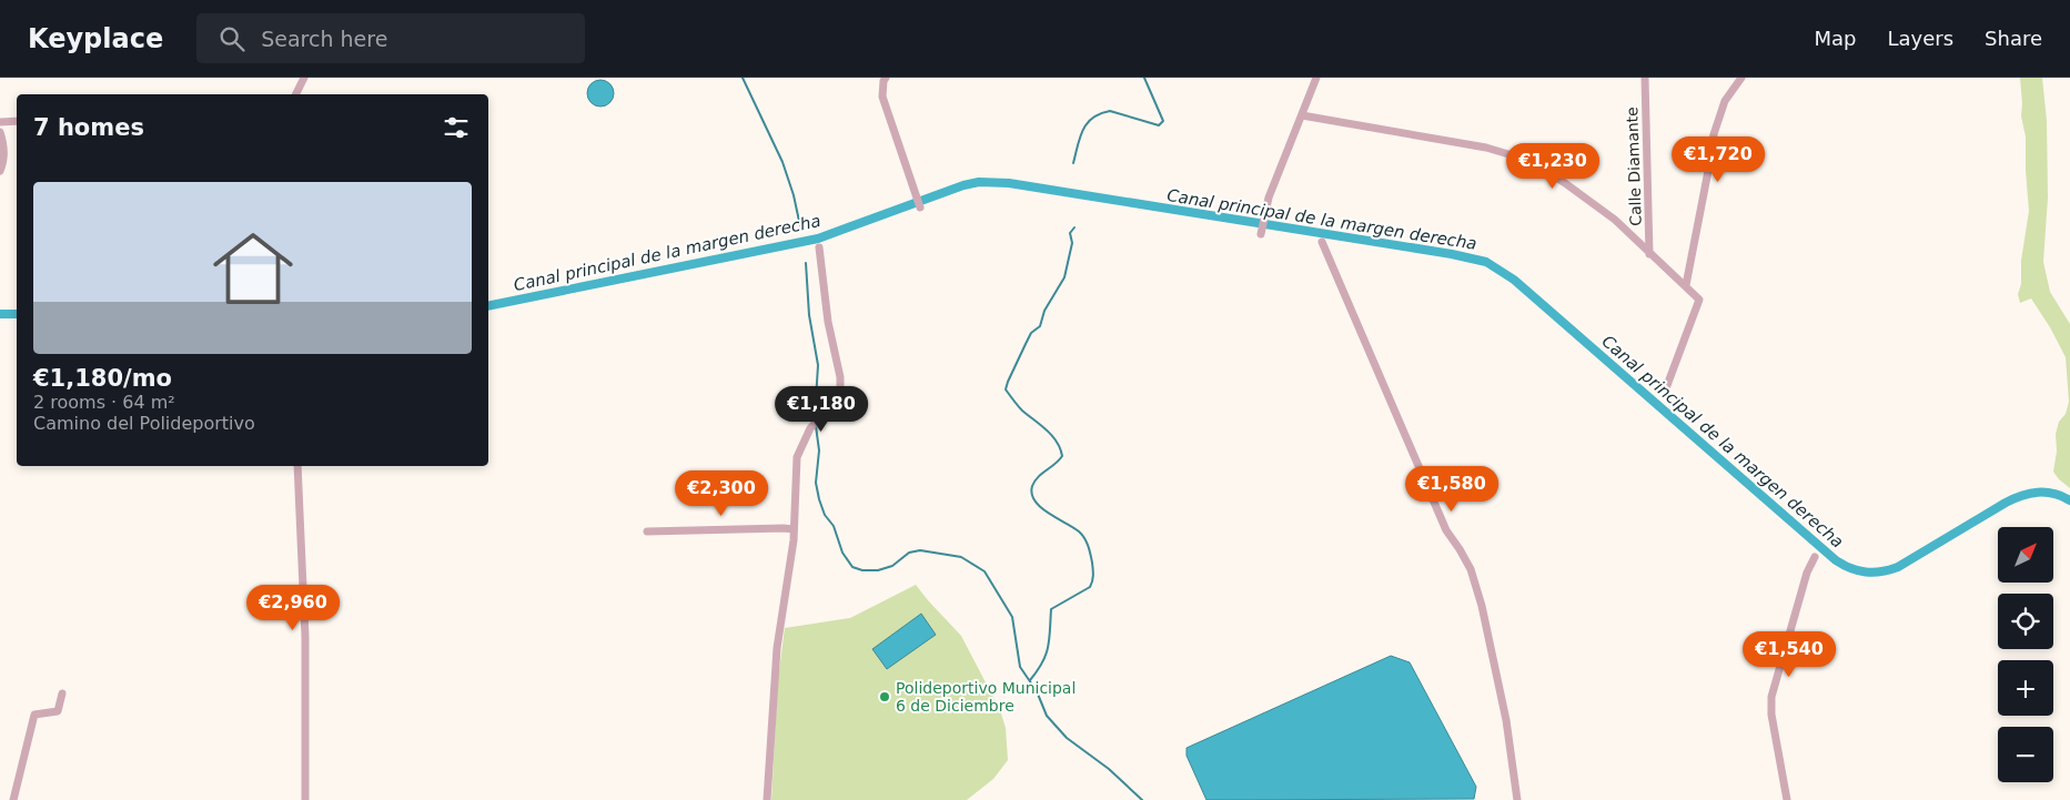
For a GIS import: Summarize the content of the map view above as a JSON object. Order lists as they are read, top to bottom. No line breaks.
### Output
{"streets":{"street":["Calle Diamante"]},"water":["Canal principal de la margen derecha"],"places":["Polideportivo Municipal 6 de Diciembre"],"north":"top right","page":{"header":"Keyplace","search":"Search here","nav":["Map","Layers","Share"],"heading":"7 homes","price":["€1,720","€1,230","€1,180","€1,580","€2,300","€2,960","€1,540"],"list":[{"name":"€1,180/mo","note":"2 rooms · 64 m² · Camino del Polideportivo"}],"map_buttons":["+","−"]}}
